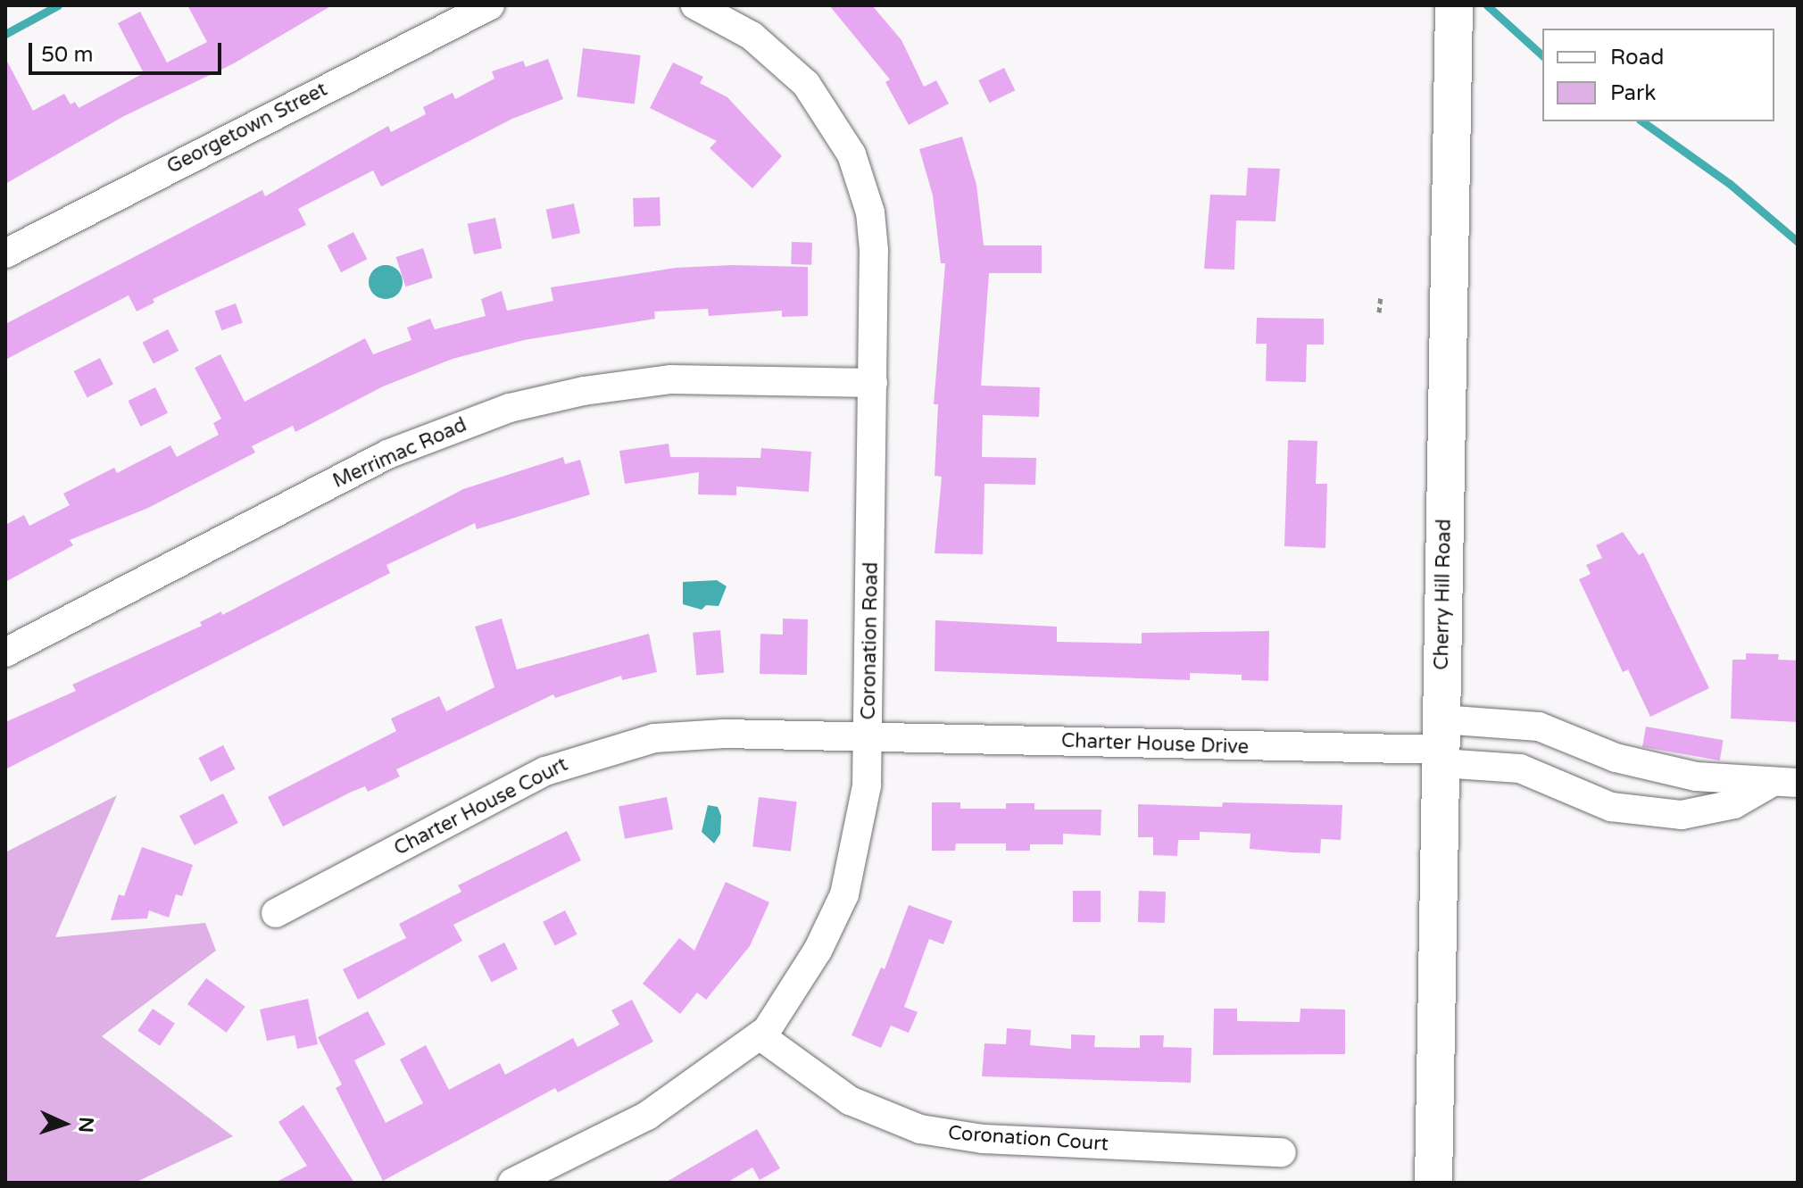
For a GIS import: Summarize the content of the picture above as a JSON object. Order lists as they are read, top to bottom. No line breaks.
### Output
{"streets":{"main road":["Cherry Hill Road"],"street":["Georgetown Street","Merrimac Road","Coronation Road","Charter House Drive","Charter House Court","Coronation Court"]},"crossings":[["Merrimac Road","Coronation Road"],["Cherry Hill Road","Charter House Drive"],["Coronation Road","Charter House Drive"],["Coronation Road","Charter House Court"],["Coronation Road","Coronation Court"],["Charter House Drive","Charter House Court"]],"legend":["Road","Park"],"scale_bar":"50 m","north":"right"}
